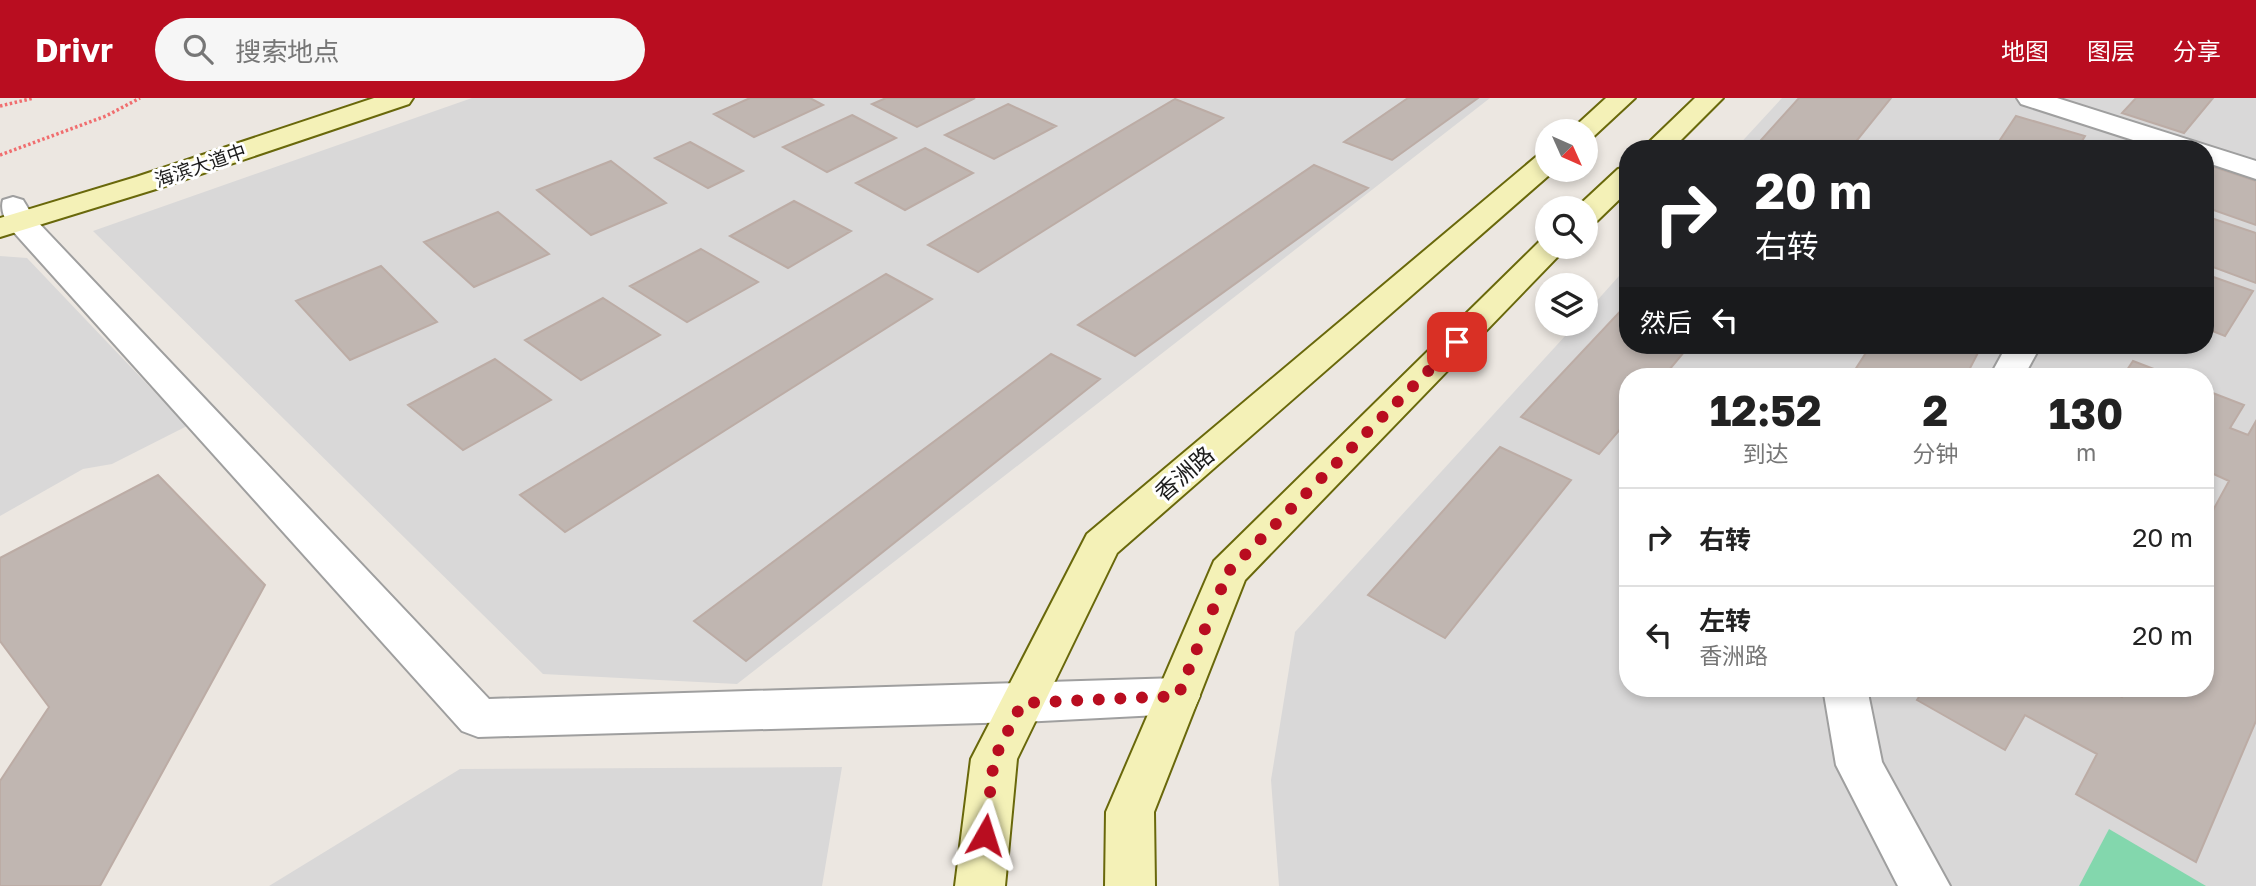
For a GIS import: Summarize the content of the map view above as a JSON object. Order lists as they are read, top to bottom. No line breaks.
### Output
{"streets":{"main road":["海滨大道中","香洲路"]},"north":"bottom right","page":{"header":"Drivr","search":"搜索地点","nav":["地图","图层","分享"],"turn":["20 m","右转"],"then":"然后","eta":["12:52","到达","2","分钟","130","m"],"list":[{"name":"右转","value":"20 m"},{"name":"左转","note":"香洲路","value":"20 m"}]}}
